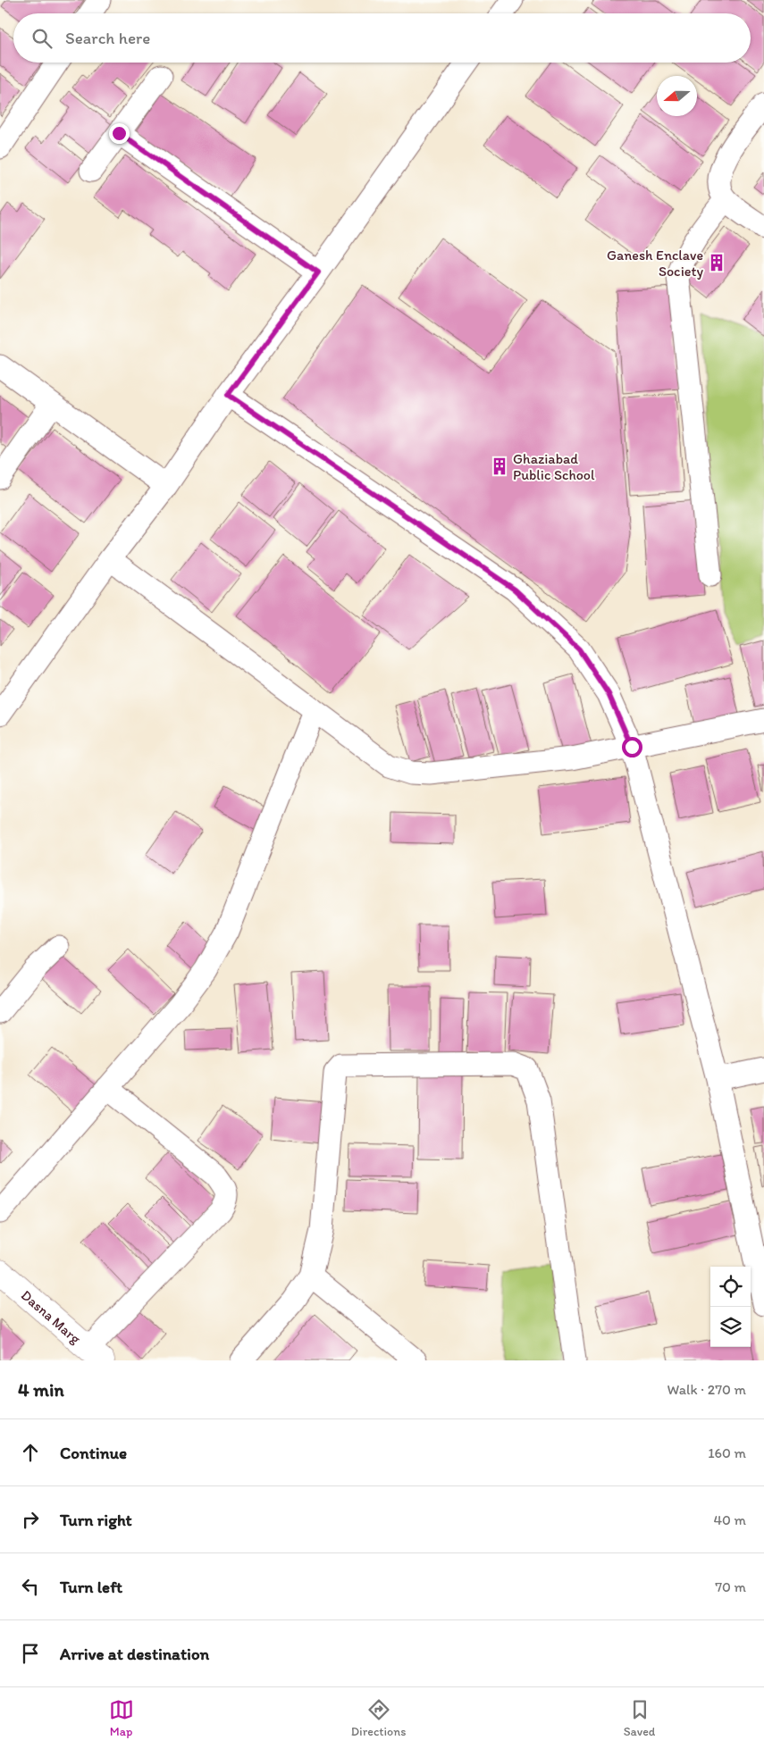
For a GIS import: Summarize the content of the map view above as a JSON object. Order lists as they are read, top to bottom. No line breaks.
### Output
{"streets":{"street":["Dasna Marg"]},"places":{"building":["Ganesh Enclave Society","Ghaziabad Public School"]},"north":"left","page":{"search":"Search here","heading":["4 min","Walk · 270 m"],"list":[["Continue","160 m"],["Turn right","40 m"],["Turn left","70 m"],"Arrive at destination"],"nav":["Map","Directions","Saved"]}}
